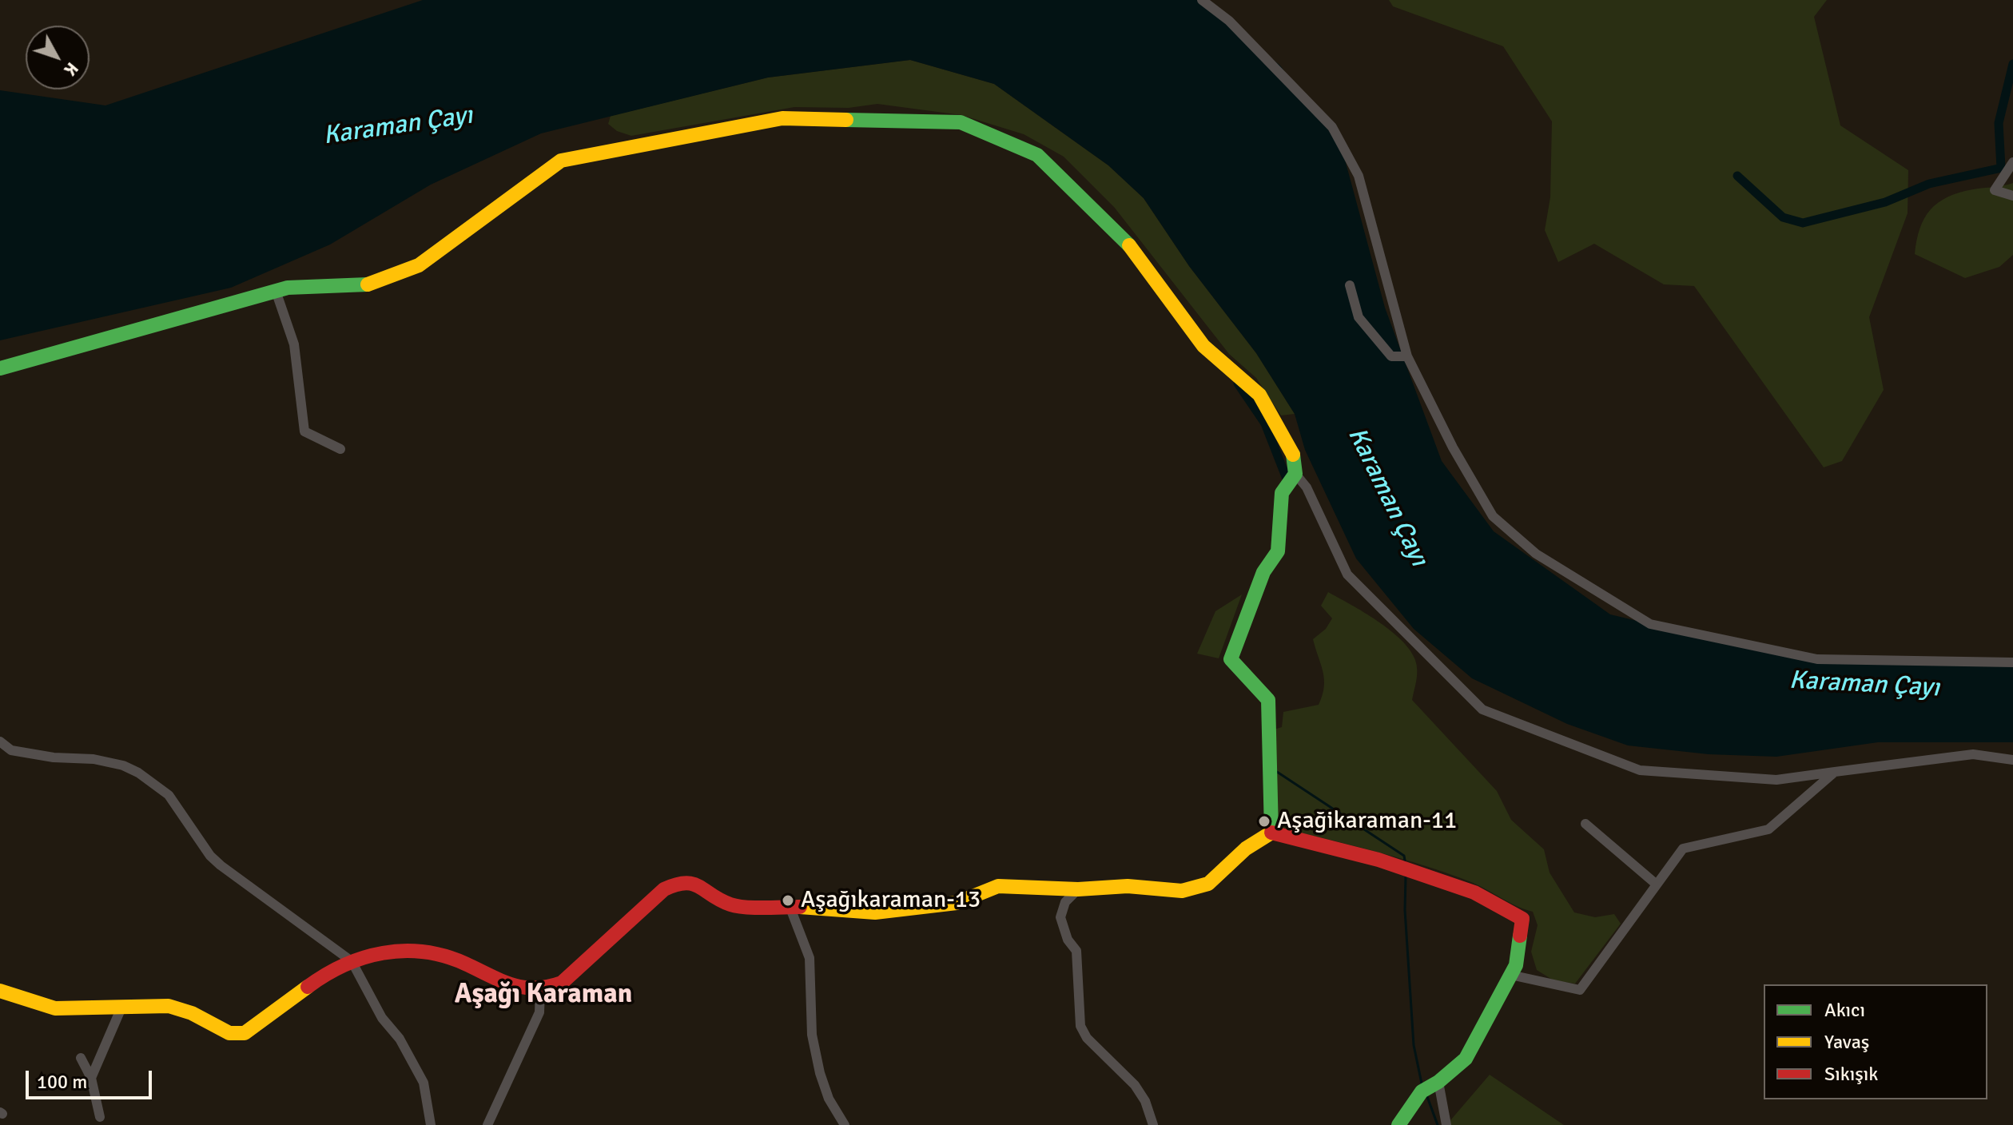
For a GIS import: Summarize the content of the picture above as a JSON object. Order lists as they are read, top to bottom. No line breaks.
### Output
{"districts":["Aşağı Karaman"],"water":["Karaman Çayı"],"places":["Aşağikaraman-11","Aşağıkaraman-13"],"legend":["Akıcı","Yavaş","Sıkışık"],"scale_bar":"100 m","north":"bottom right"}
